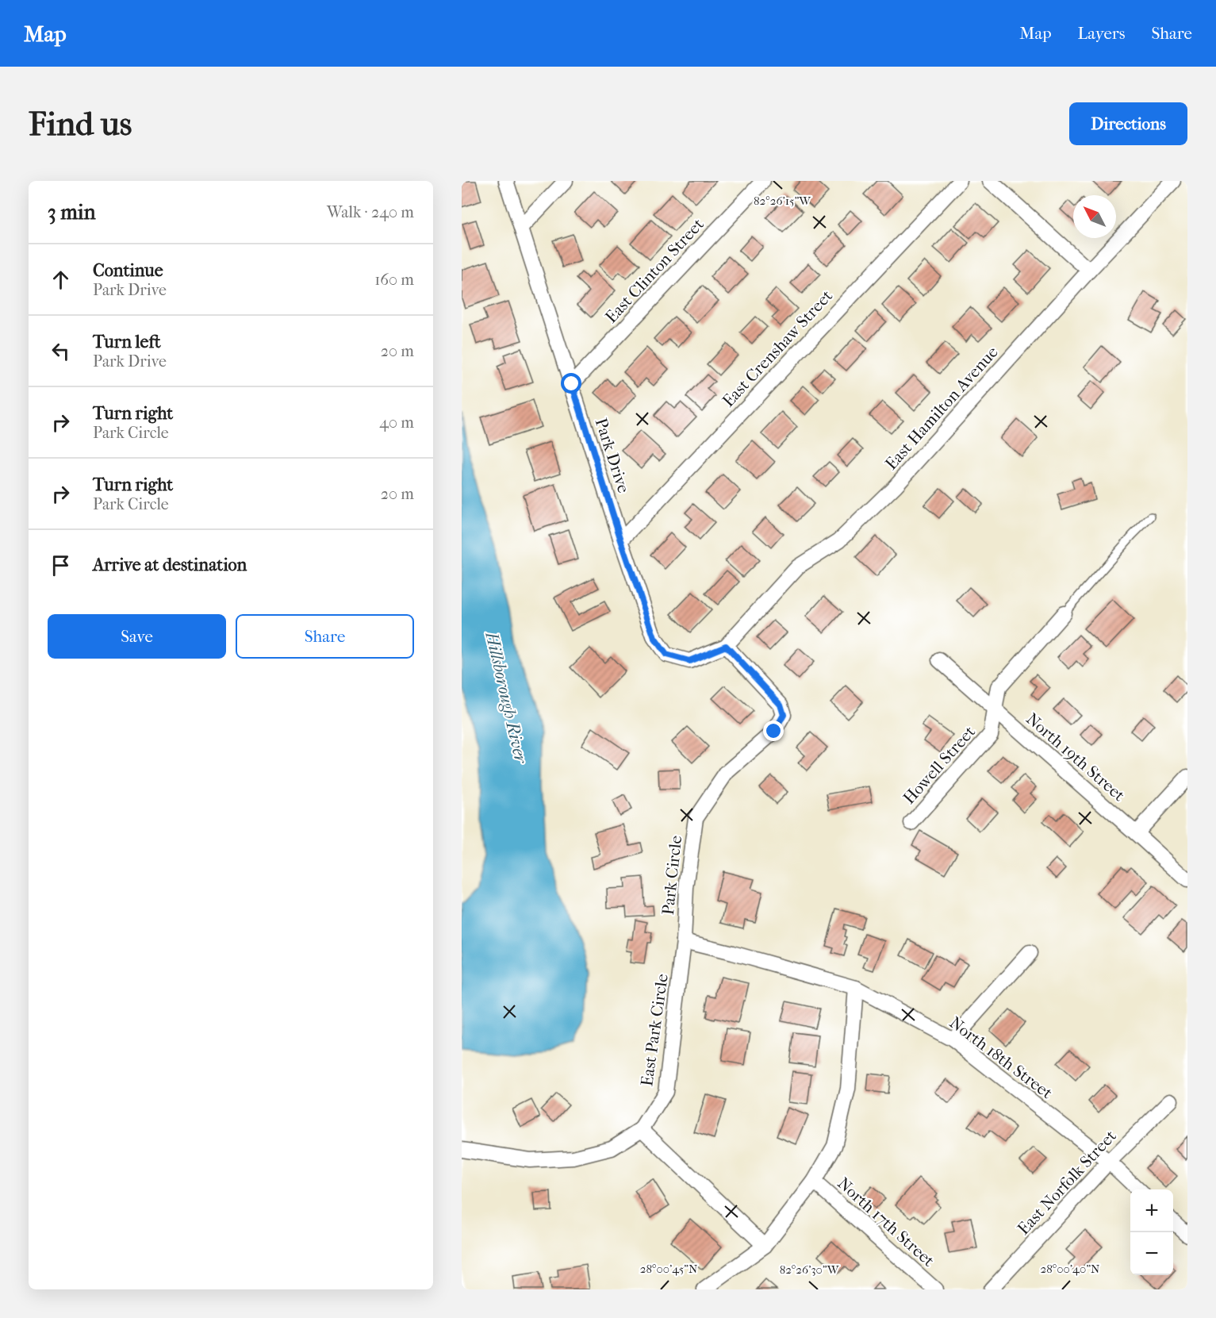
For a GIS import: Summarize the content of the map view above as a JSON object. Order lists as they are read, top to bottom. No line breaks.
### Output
{"streets":{"street":["East Clinton Street","East Crenshaw Street","East Hamilton Avenue","Park Drive","North 19th Street","Howell Street","Park Circle","East Park Circle","North 18th Street","East Norfolk Street","North 17th Street"]},"crossings":[["East Clinton Street","Park Drive"],["East Crenshaw Street","Park Drive"],["East Hamilton Avenue","Park Drive"],["East Hamilton Avenue","Park Circle"],["Park Drive","Park Circle"],["North 19th Street","Howell Street"],["Park Circle","East Park Circle"],["Park Circle","North 18th Street"],["East Park Circle","North 18th Street"],["North 18th Street","East Norfolk Street"]],"water":["Hillsborough River"],"north":"top left","page":{"header":"Map","nav":["Map","Layers","Share"],"buttons":["Directions",["Save","Share"]],"title":"Find us","heading":["3 min","Walk · 240 m"],"list":[["Continue","Park Drive","160 m"],["Turn left","Park Drive","20 m"],["Turn right","Park Circle","40 m"],["Turn right","Park Circle","20 m"],"Arrive at destination"],"map_buttons":["+","−"]},"coordinates":["82°26'15\"W","28°00'45\"N","28°00'40\"N","82°26'30\"W"]}
